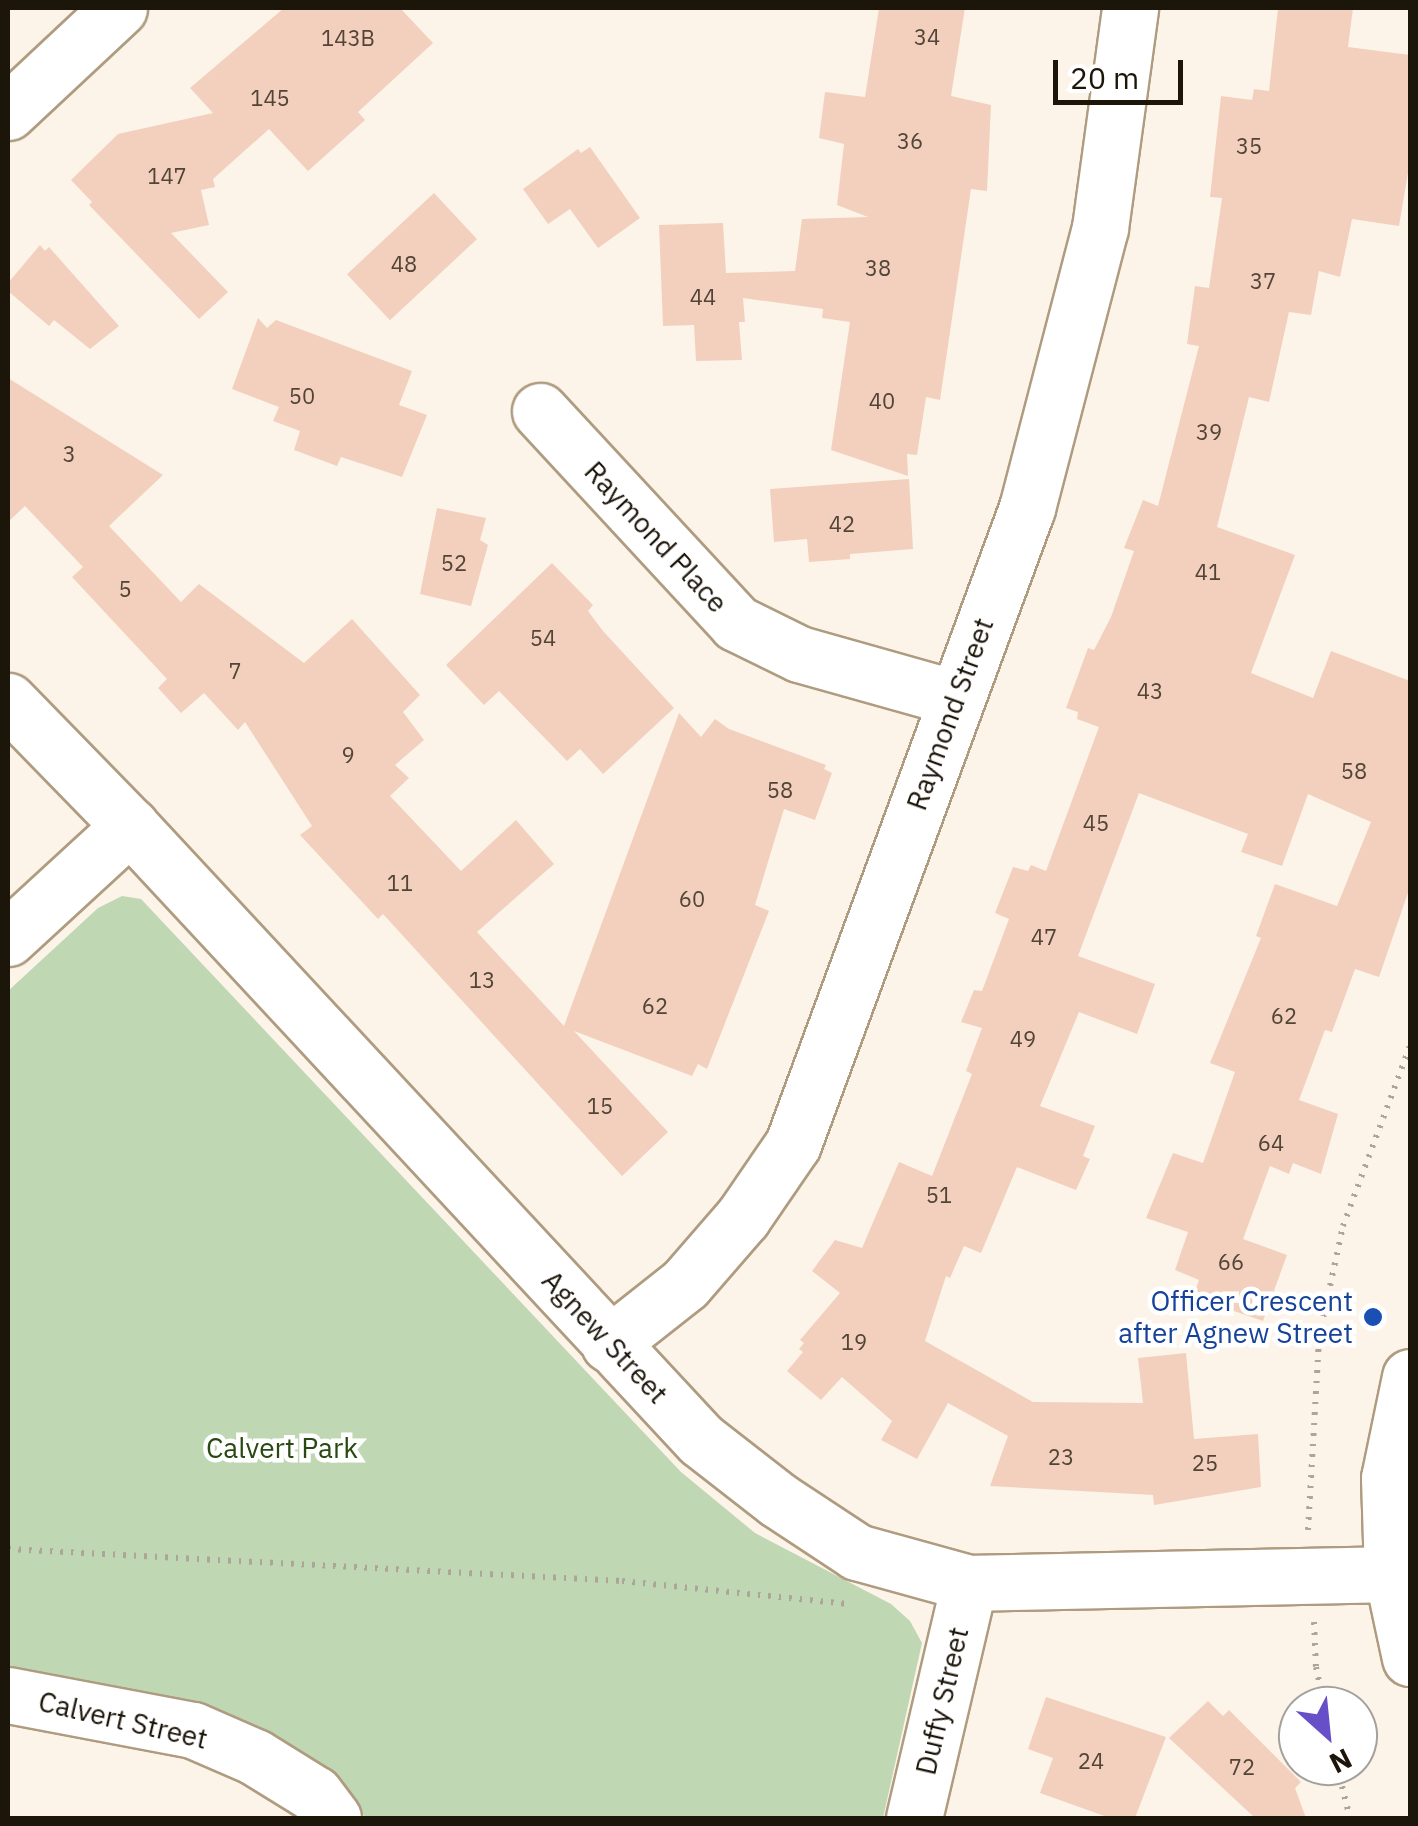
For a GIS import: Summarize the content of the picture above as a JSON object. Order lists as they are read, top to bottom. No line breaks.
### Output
{"streets":{"street":["Raymond Place","Raymond Street","Agnew Street","Duffy Street","Calvert Street"]},"crossings":[["Raymond Place","Raymond Street"],["Raymond Street","Agnew Street"],["Agnew Street","Duffy Street"]],"parks":["Calvert Park"],"places":["Officer Crescent after Agnew Street"],"house_numbers":["34","143B","145","36","35","147","48","38","37","44","50","40","39","3","42","52","41","5","54","7","43","9","58","58","45","11","60","47","13","62","62","49","15","64","51","66","19","23","25","24","72"],"scale_bar":"20 m","north":"bottom right"}
